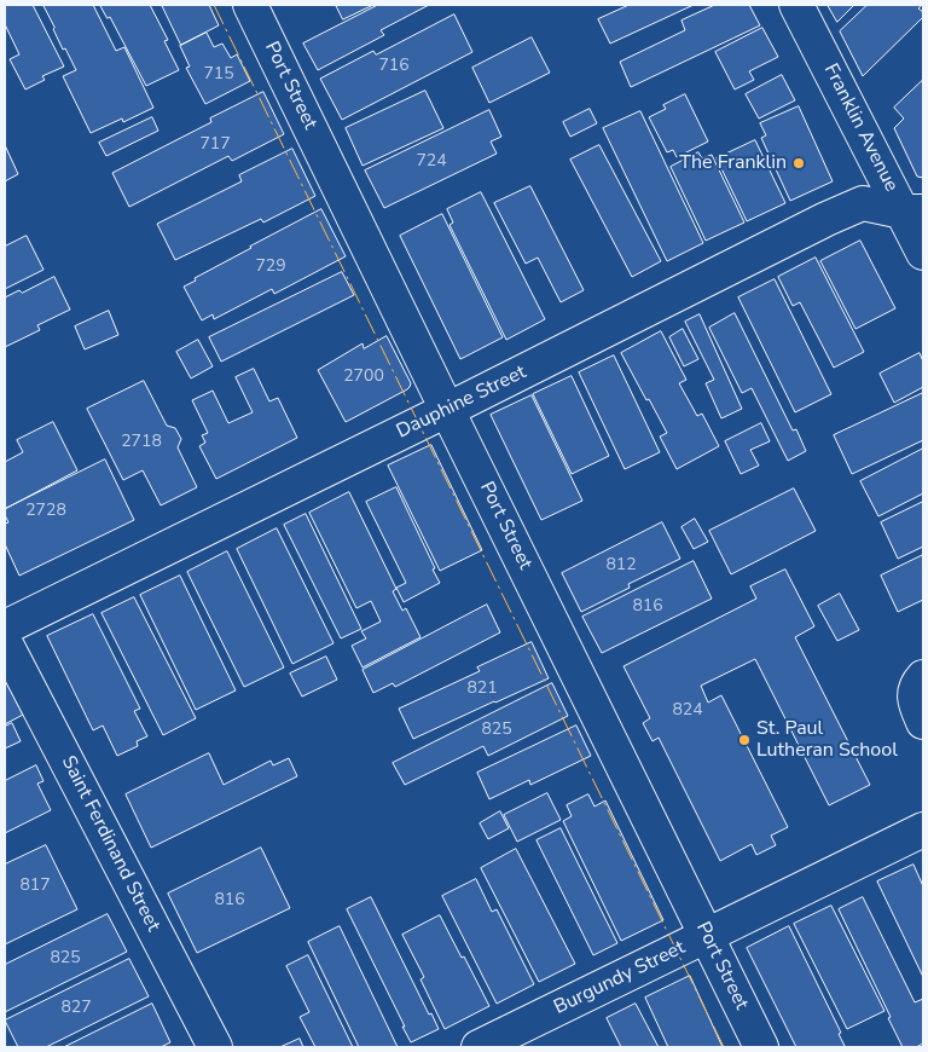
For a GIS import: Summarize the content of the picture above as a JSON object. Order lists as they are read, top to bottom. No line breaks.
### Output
{"streets":{"street":["Port Street","Franklin Avenue","Dauphine Street","Saint Ferdinand Street","Burgundy Street"]},"crossings":[["Port Street","Dauphine Street"],["Port Street","Burgundy Street"],["Franklin Avenue","Dauphine Street"]],"places":["The Franklin","St. Paul Lutheran School"],"house_numbers":["716","715","717","724","729","2700","2718","2728","812","816","821","824","825","817","816","825","827"]}
